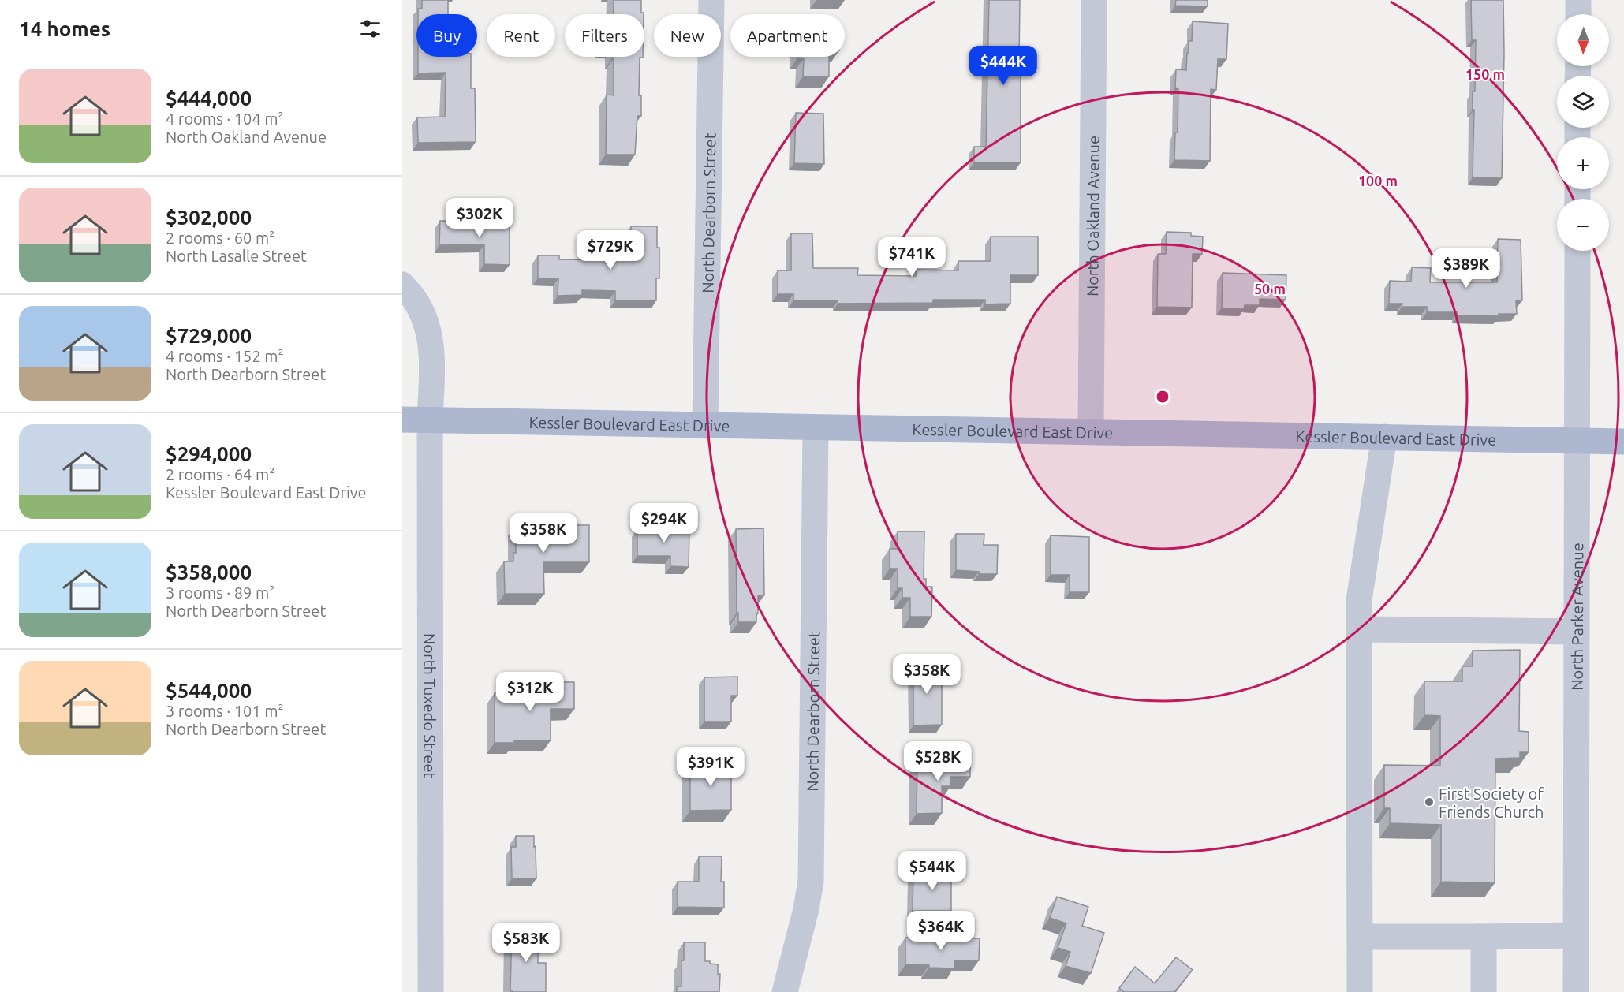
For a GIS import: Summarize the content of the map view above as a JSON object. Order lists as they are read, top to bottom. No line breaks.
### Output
{"streets":{"main road":["Kessler Boulevard East Drive"],"street":["North Dearborn Street","North Oakland Avenue","North Parker Avenue","North Tuxedo Street"]},"crossings":[["North Dearborn Street","Kessler Boulevard East Drive"],["North Oakland Avenue","Kessler Boulevard East Drive"],["Kessler Boulevard East Drive","North Parker Avenue"],["Kessler Boulevard East Drive","North Tuxedo Street"]],"places":["First Society of Friends Church"],"north":"bottom","page":{"heading":"14 homes","map_buttons":["+","−"],"chip":["Buy","Rent","Filters","New","Apartment"],"price":["$444K","$302K","$729K","$741K","$389K","$294K","$358K","$358K","$312K","$528K","$391K","$544K","$364K","$583K"],"list":[{"name":"$444,000","note":"4 rooms · 104 m² · North Oakland Avenue"},{"name":"$302,000","note":"2 rooms · 60 m² · North Lasalle Street"},{"name":"$729,000","note":"4 rooms · 152 m² · North Dearborn Street"},{"name":"$294,000","note":"2 rooms · 64 m² · Kessler Boulevard East Drive"},{"name":"$358,000","note":"3 rooms · 89 m² · North Dearborn Street"},{"name":"$544,000","note":"3 rooms · 101 m² · North Dearborn Street"}]},"rings":["150 m","100 m","50 m"]}
